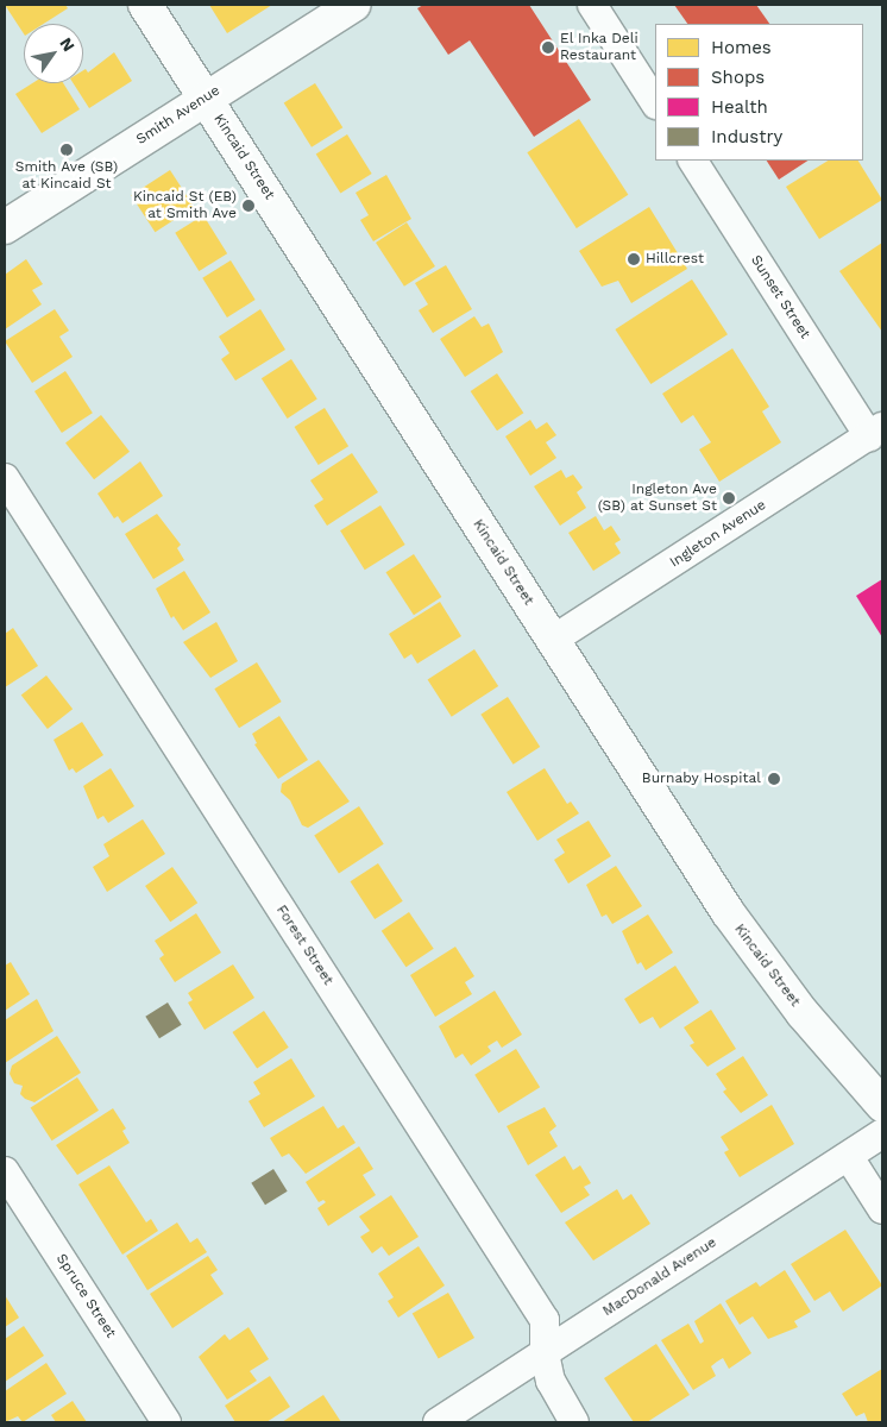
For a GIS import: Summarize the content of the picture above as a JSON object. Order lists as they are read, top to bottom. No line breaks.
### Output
{"streets":{"street":["Smith Avenue","Kincaid Street","Sunset Street","Ingleton Avenue","Forest Street","MacDonald Avenue","Spruce Street"]},"crossings":[["Smith Avenue","Kincaid Street"],["Kincaid Street","Ingleton Avenue"],["Sunset Street","Ingleton Avenue"],["Forest Street","MacDonald Avenue"]],"places":["El Inka Deli Restaurant","Smith Ave (SB) at Kincaid St","Kincaid St (EB) at Smith Ave","Hillcrest","Ingleton Ave (SB) at Sunset St","Burnaby Hospital"],"legend":["Homes","Shops","Health","Industry"],"north":"top right"}
